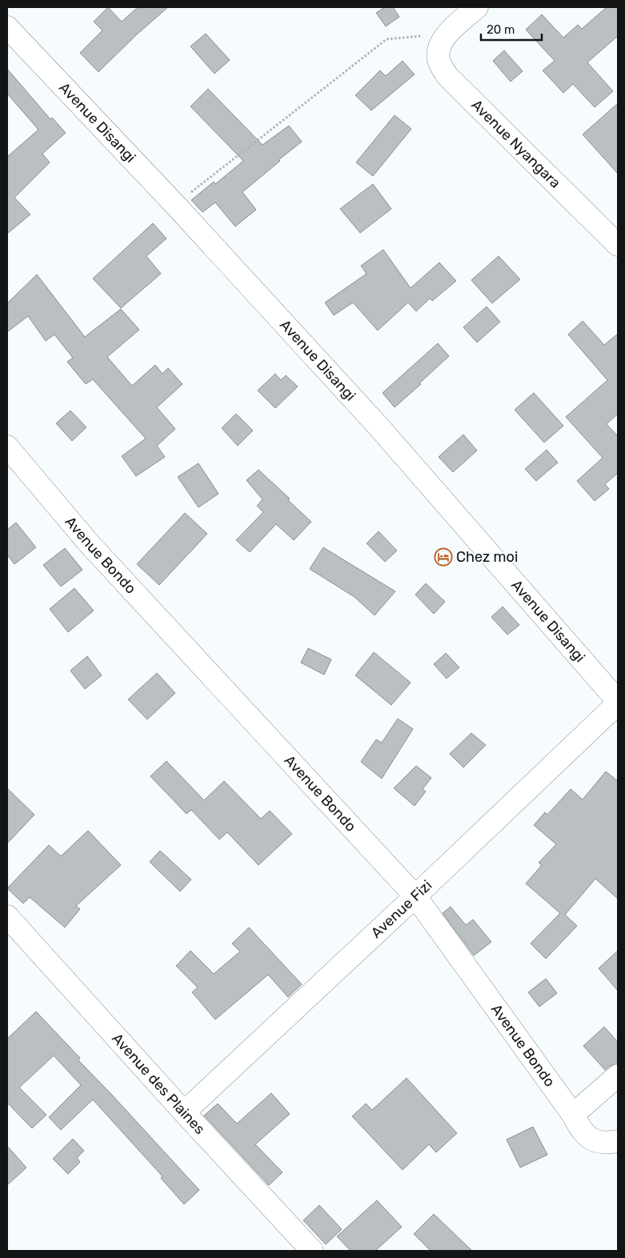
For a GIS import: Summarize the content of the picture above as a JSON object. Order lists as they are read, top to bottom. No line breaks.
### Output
{"streets":{"street":["Avenue Disangi","Avenue Nyangara","Avenue Bondo","Avenue Fizi","Avenue des Plaines"]},"crossings":[["Avenue Disangi","Avenue Fizi"],["Avenue Bondo","Avenue Fizi"],["Avenue Fizi","Avenue des Plaines"]],"places":{"hotel":["Chez moi"]},"scale_bar":"20 m"}
